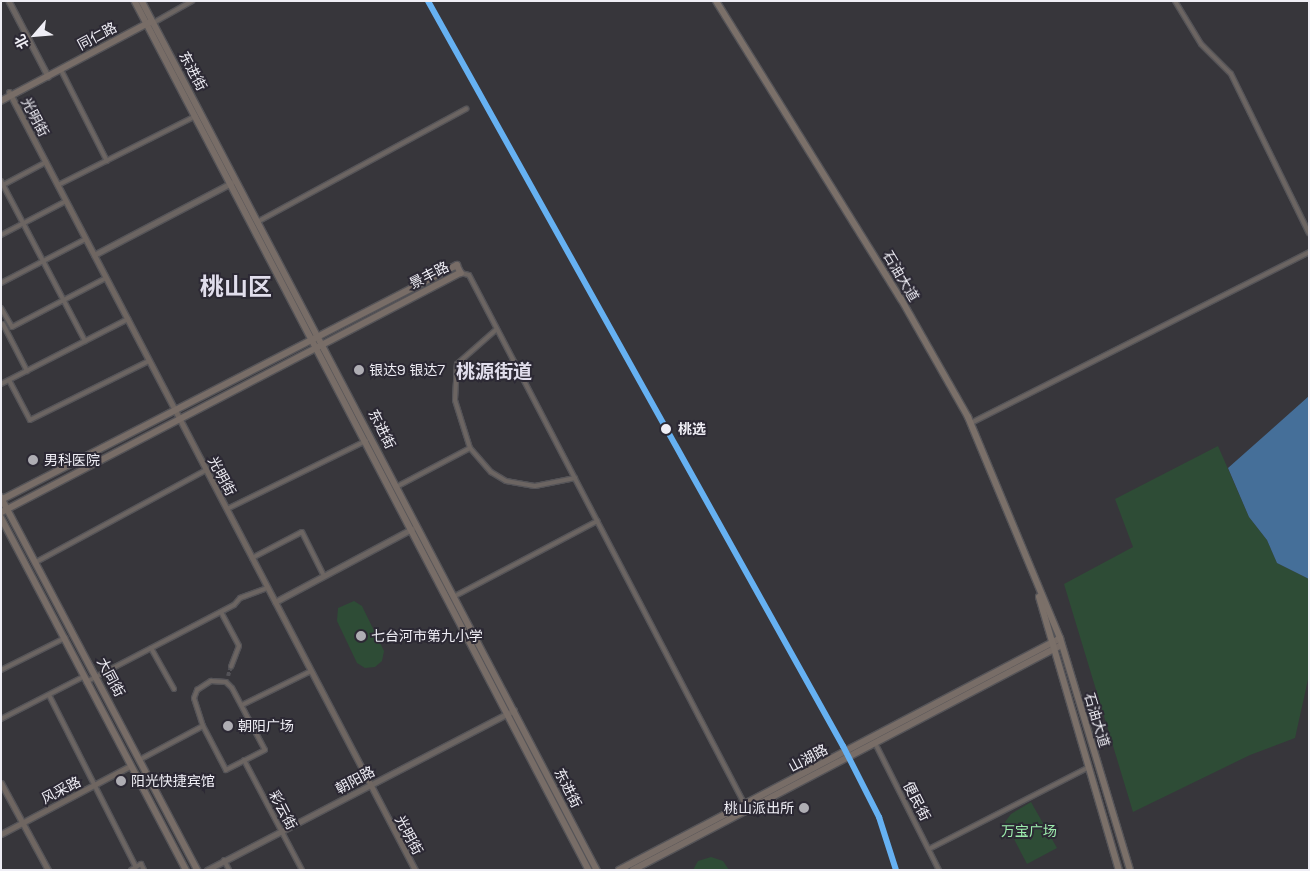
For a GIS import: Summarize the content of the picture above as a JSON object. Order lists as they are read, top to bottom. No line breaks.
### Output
{"streets":{"highway":["石油大道"],"main road":["同仁路","东进街","光明街","景丰路","大同街","山湖路","风采路"],"street":["朝阳路","便民街","彩云街"]},"crossings":[["同仁路","东进街"],["同仁路","光明街"],["东进街","景丰路"],["东进街","朝阳路"],["光明街","景丰路"],["光明街","朝阳路"],["景丰路","大同街"],["石油大道","山湖路"],["大同街","风采路"],["山湖路","便民街"],["朝阳路","彩云街"]],"districts":["桃山区","桃源街道"],"parks":["万宝广场"],"places":["银达9 银达7","桃选","男科医院","七台河市第九小学","朝阳广场","阳光快捷宾馆","桃山派出所"],"north":"bottom left"}
